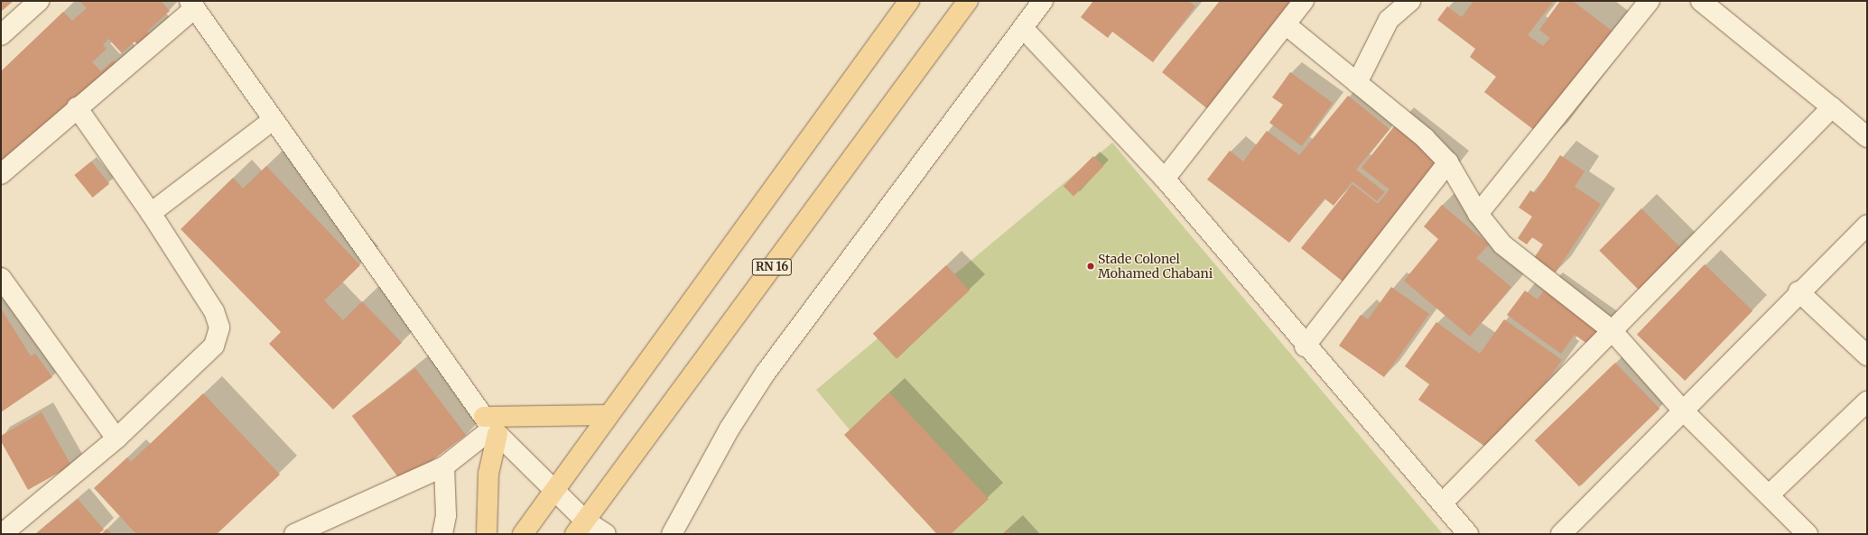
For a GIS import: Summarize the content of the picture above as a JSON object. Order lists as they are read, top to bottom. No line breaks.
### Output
{"streets":{"main road":["RN 16"]},"places":["Stade Colonel Mohamed Chabani"]}
